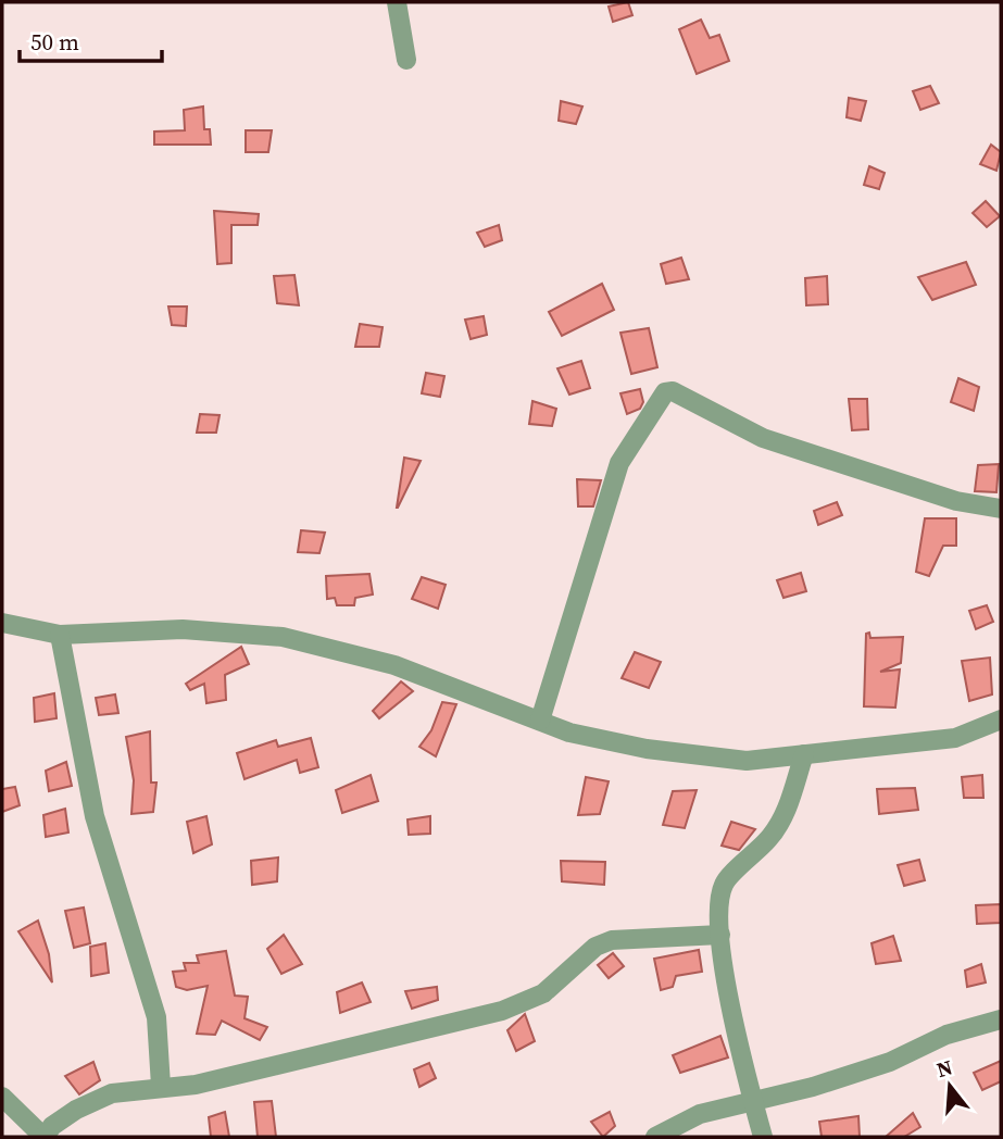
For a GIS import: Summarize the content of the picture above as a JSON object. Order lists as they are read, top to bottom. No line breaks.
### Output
{"scale_bar":"50 m","north":"top"}
